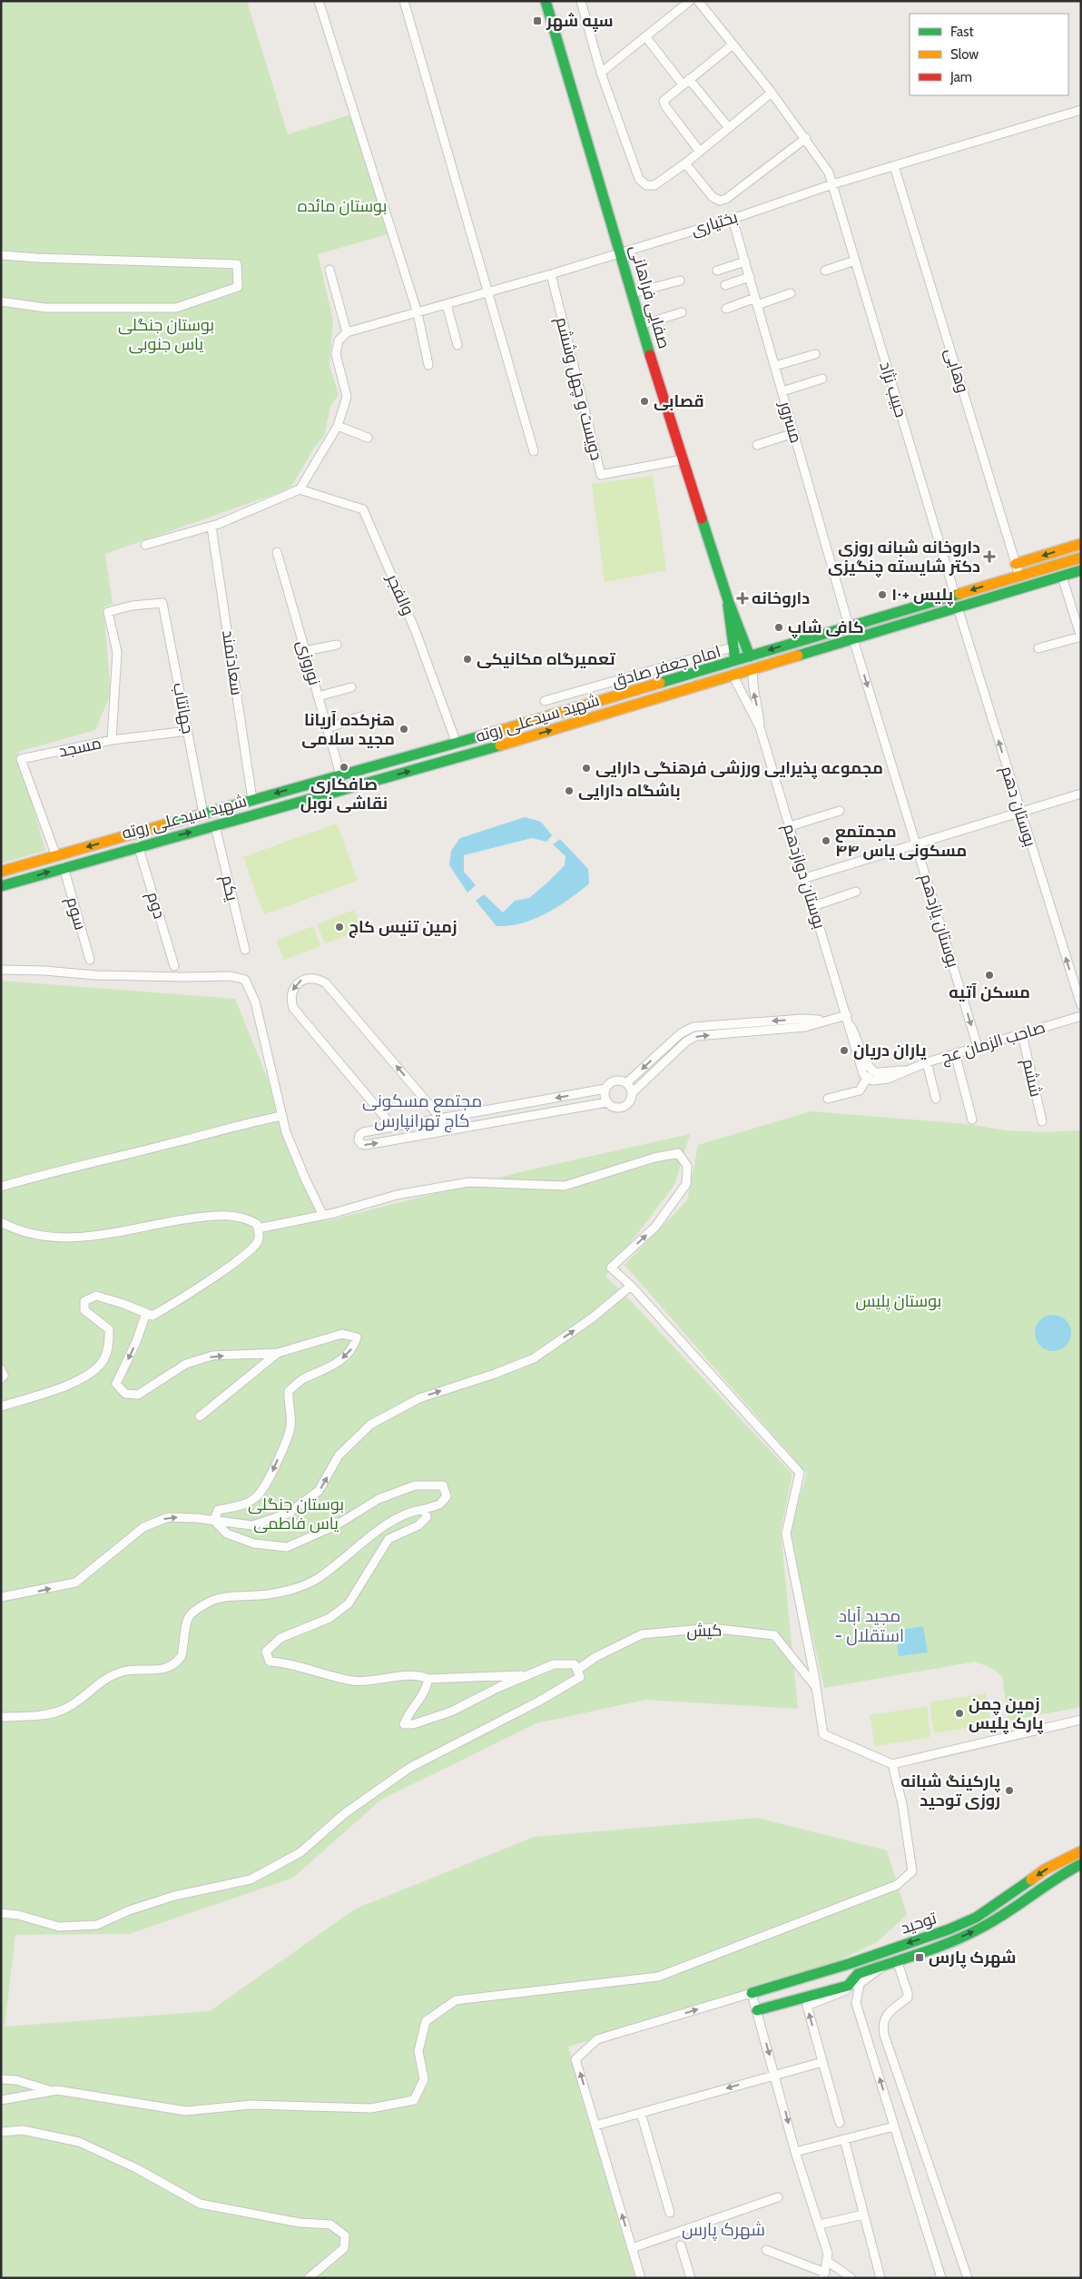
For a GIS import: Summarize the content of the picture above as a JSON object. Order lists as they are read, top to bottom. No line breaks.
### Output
{"streets":{"main road":["صفایی فراهانی","شهید سیدعلی روته","توحید"],"street":["بختیاری","وهابی","دویست و چهل وششم","حبیب نژاد","مسرور","والفجر","سعادتمند","نوروزی","امام جعفر صادق","جهانتاب","مسجد","بوستان دهم","بوستان دوازدهم","یکم","دوم","سوم","بوستان یازدهم","صاحب الزمان عج","ششم","کیش"]},"crossings":[["بختیاری","صفایی فراهانی"],["بختیاری","وهابی"],["بختیاری","دویست و چهل وششم"],["بختیاری","حبیب نژاد"],["بختیاری","مسرور"],["صفایی فراهانی","دویست و چهل وششم"],["صفایی فراهانی","امام جعفر صادق"],["صفایی فراهانی","شهید سیدعلی روته"],["وهابی","شهید سیدعلی روته"],["حبیب نژاد","شهید سیدعلی روته"],["مسرور","شهید سیدعلی روته"],["والفجر","شهید سیدعلی روته"],["سعادتمند","شهید سیدعلی روته"],["نوروزی","شهید سیدعلی روته"],["جهانتاب","شهید سیدعلی روته"],["جهانتاب","مسجد"],["شهید سیدعلی روته","مسجد"],["شهید سیدعلی روته","بوستان دهم"],["شهید سیدعلی روته","بوستان دوازدهم"],["شهید سیدعلی روته","یکم"],["شهید سیدعلی روته","دوم"],["شهید سیدعلی روته","سوم"],["شهید سیدعلی روته","بوستان یازدهم"],["بوستان دوازدهم","صاحب الزمان عج"],["بوستان یازدهم","صاحب الزمان عج"],["صاحب الزمان عج","ششم"]],"one_way":["بوستان دهم","بوستان یازدهم"],"districts":["مجتمع مسکونی کاج تهرانپارس","مجید آباد - استقلال","شهرک پارس"],"parks":["بوستان مائده","بوستان جنگلی یاس جنوبی","بوستان پلیس","بوستان جنگلی یاس فاطمی"],"places":{"transit":["سپه شهر","شهرک پارس"],"other":["قصابی","پلیس +۱۰","کافی شاپ","تعمیرگاه مکانیکی","هنرکده آریانا مجید سلامی","صافکاری نقاشی نوبل","مجموعه پذیرایی ورزشی فرهنگی دارایی","باشگاه دارایی","مجمتمع مسکونی یاس ۴۴","زمین تنیس کاج","مسکن آتیه","یاران دریان","زمین چمن پارک پلیس","پارکینگ شبانه روزی توحید"],"health":["داروخانه شبانه روزی دکتر شایسته چنگیزی","داروخانه"]},"legend":["Fast","Slow","Jam"]}
